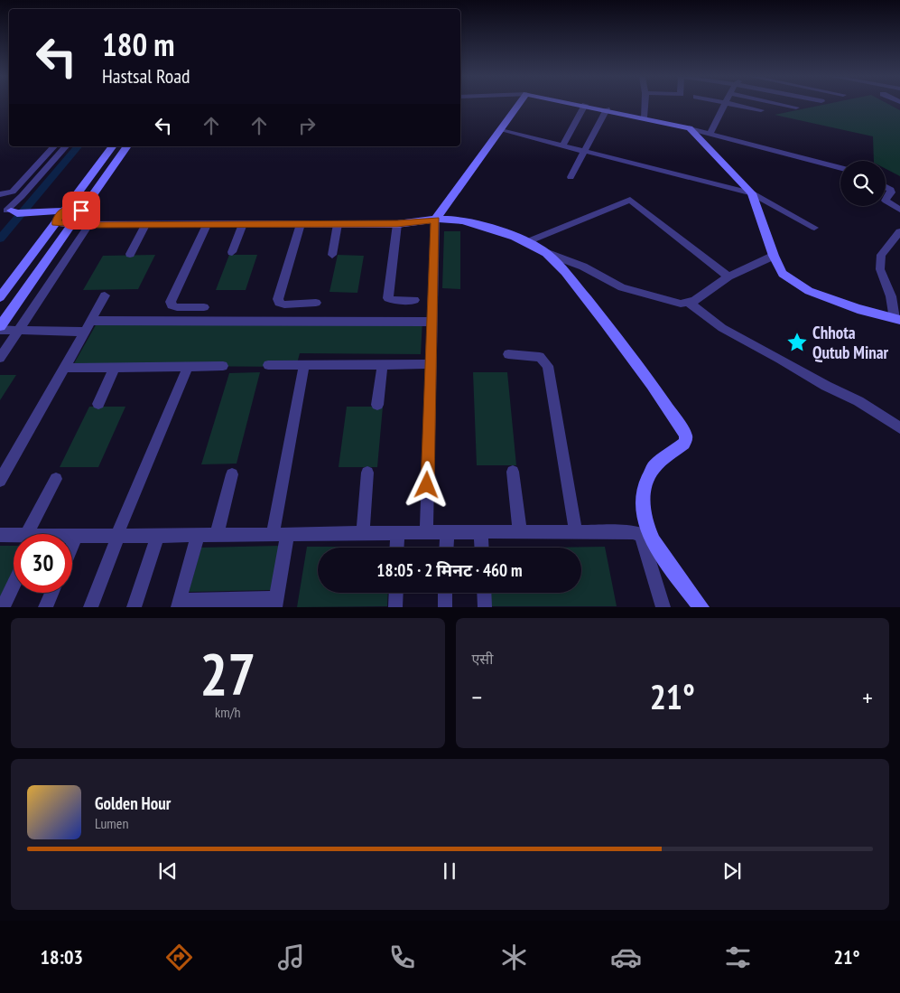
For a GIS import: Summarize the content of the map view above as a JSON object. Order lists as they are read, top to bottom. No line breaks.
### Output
{"places":{"place":["Chhota Qutub Minar"]},"page":{"turn":["180 m","Hastsal Road"],"limit":"30","trip":"18:05 · 2 मिनट · 460 m","tile":[["27","km/h"],"एसी"],"heat":["−","21°","+"],"song":["Golden Hour","Lumen"],"tabs":["18:03","21°"]}}
